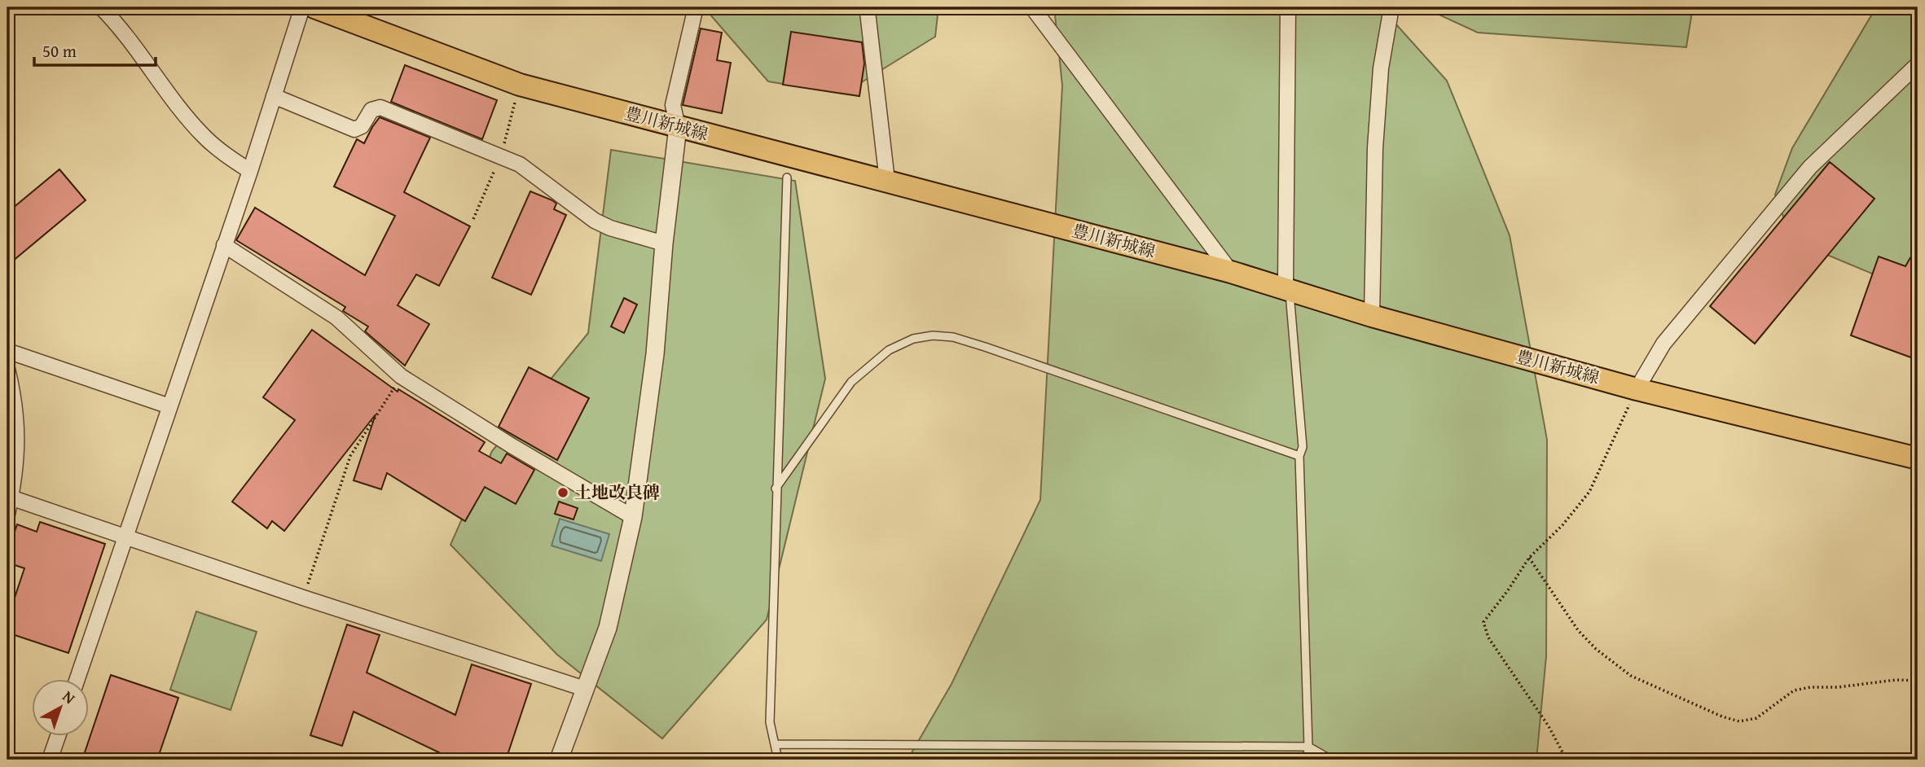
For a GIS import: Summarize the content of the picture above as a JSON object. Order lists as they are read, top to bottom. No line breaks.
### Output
{"streets":{"main road":["豊川新城線"]},"places":["土地改良碑"],"scale_bar":"50 m","north":"top right"}
